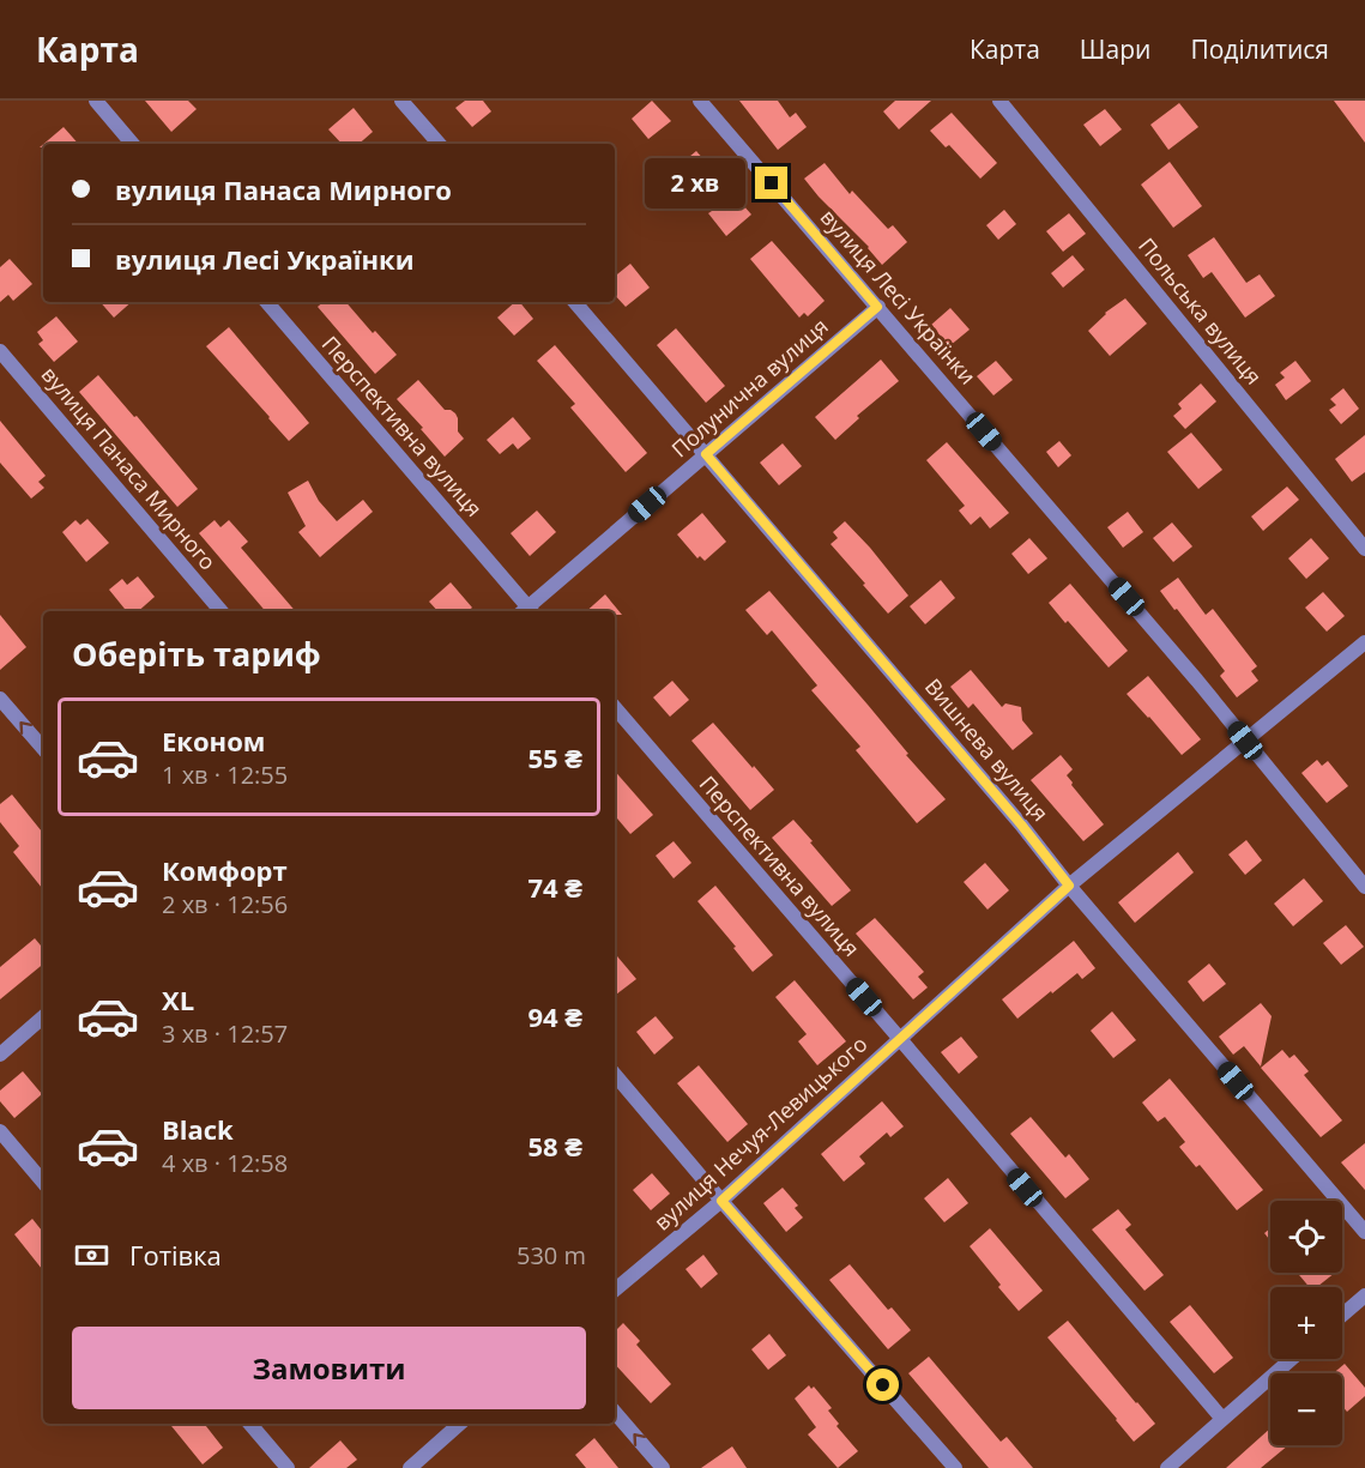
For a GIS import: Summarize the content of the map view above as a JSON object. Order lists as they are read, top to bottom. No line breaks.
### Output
{"streets":{"street":["вулиця Лесі Українки","Польська вулиця","Полунична вулиця","Перспективна вулиця","вулиця Панаса Мирного","Вишнева вулиця","вулиця Нечуя-Левицького"]},"crossings":[["вулиця Лесі Українки","Полунична вулиця"],["вулиця Лесі Українки","вулиця Нечуя-Левицького"],["Полунична вулиця","Вишнева вулиця"],["Перспективна вулиця","вулиця Нечуя-Левицького"],["Вишнева вулиця","вулиця Нечуя-Левицького"]],"page":{"header":"Карта","nav":["Карта","Шари","Поділитися"],"banner":["вулиця Панаса Мирного","вулиця Лесі Українки"],"bubble":"2 хв","heading":"Оберіть тариф","list":[{"name":"Економ","note":"1 хв · 12:55","value":"55 ₴"},{"name":"Комфорт","note":"2 хв · 12:56","value":"74 ₴"},{"name":"XL","note":"3 хв · 12:57","value":"94 ₴"},{"name":"Black","note":"4 хв · 12:58","value":"58 ₴"}],"map_buttons":["+","−"],"pay":["Готівка","530 m"],"buttons":"Замовити"}}
